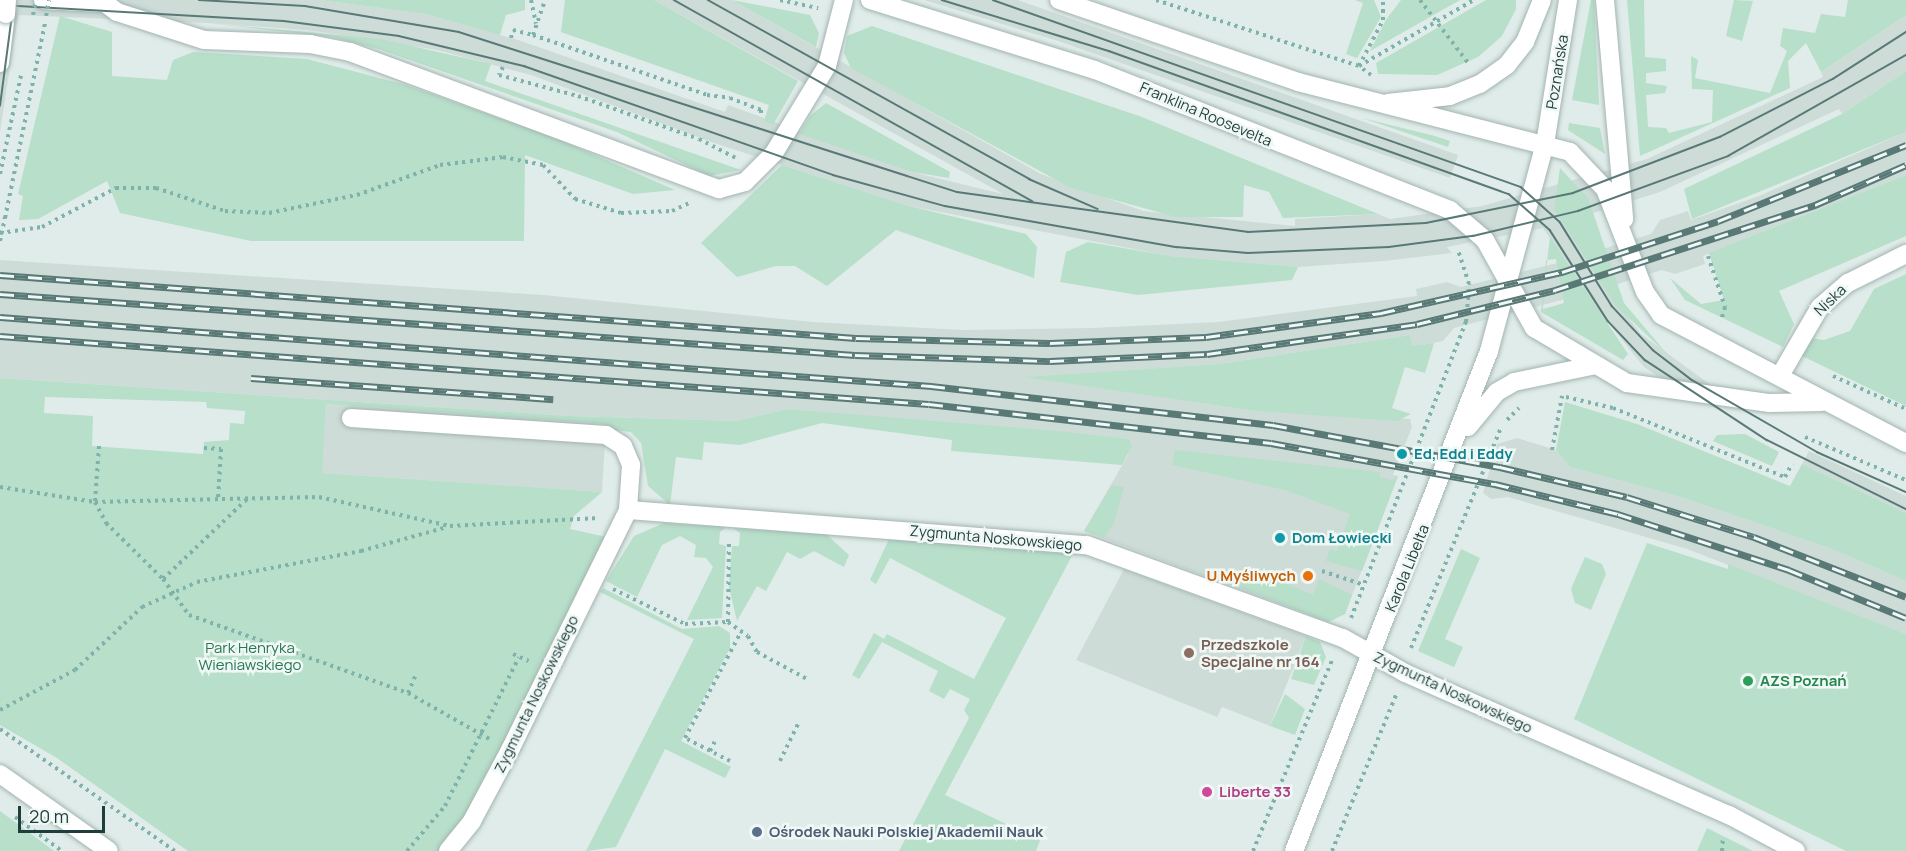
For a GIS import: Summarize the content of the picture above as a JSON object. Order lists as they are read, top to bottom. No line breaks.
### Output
{"streets":{"street":["Poznańska","Franklina Roosevelta","Niska","Zygmunta Noskowskiego","Karola Libelta"]},"crossings":[["Poznańska","Franklina Roosevelta"],["Poznańska","Karola Libelta"],["Franklina Roosevelta","Karola Libelta"],["Zygmunta Noskowskiego","Karola Libelta"]],"parks":["Park Henryka Wieniawskiego"],"places":["Ed, Edd i Eddy","Dom Łowiecki","U Myśliwych","Przedszkole Specjalne nr 164","AZS Poznań","Liberte 33","Ośrodek Nauki Polskiej Akademii Nauk"],"scale_bar":"20 m"}
